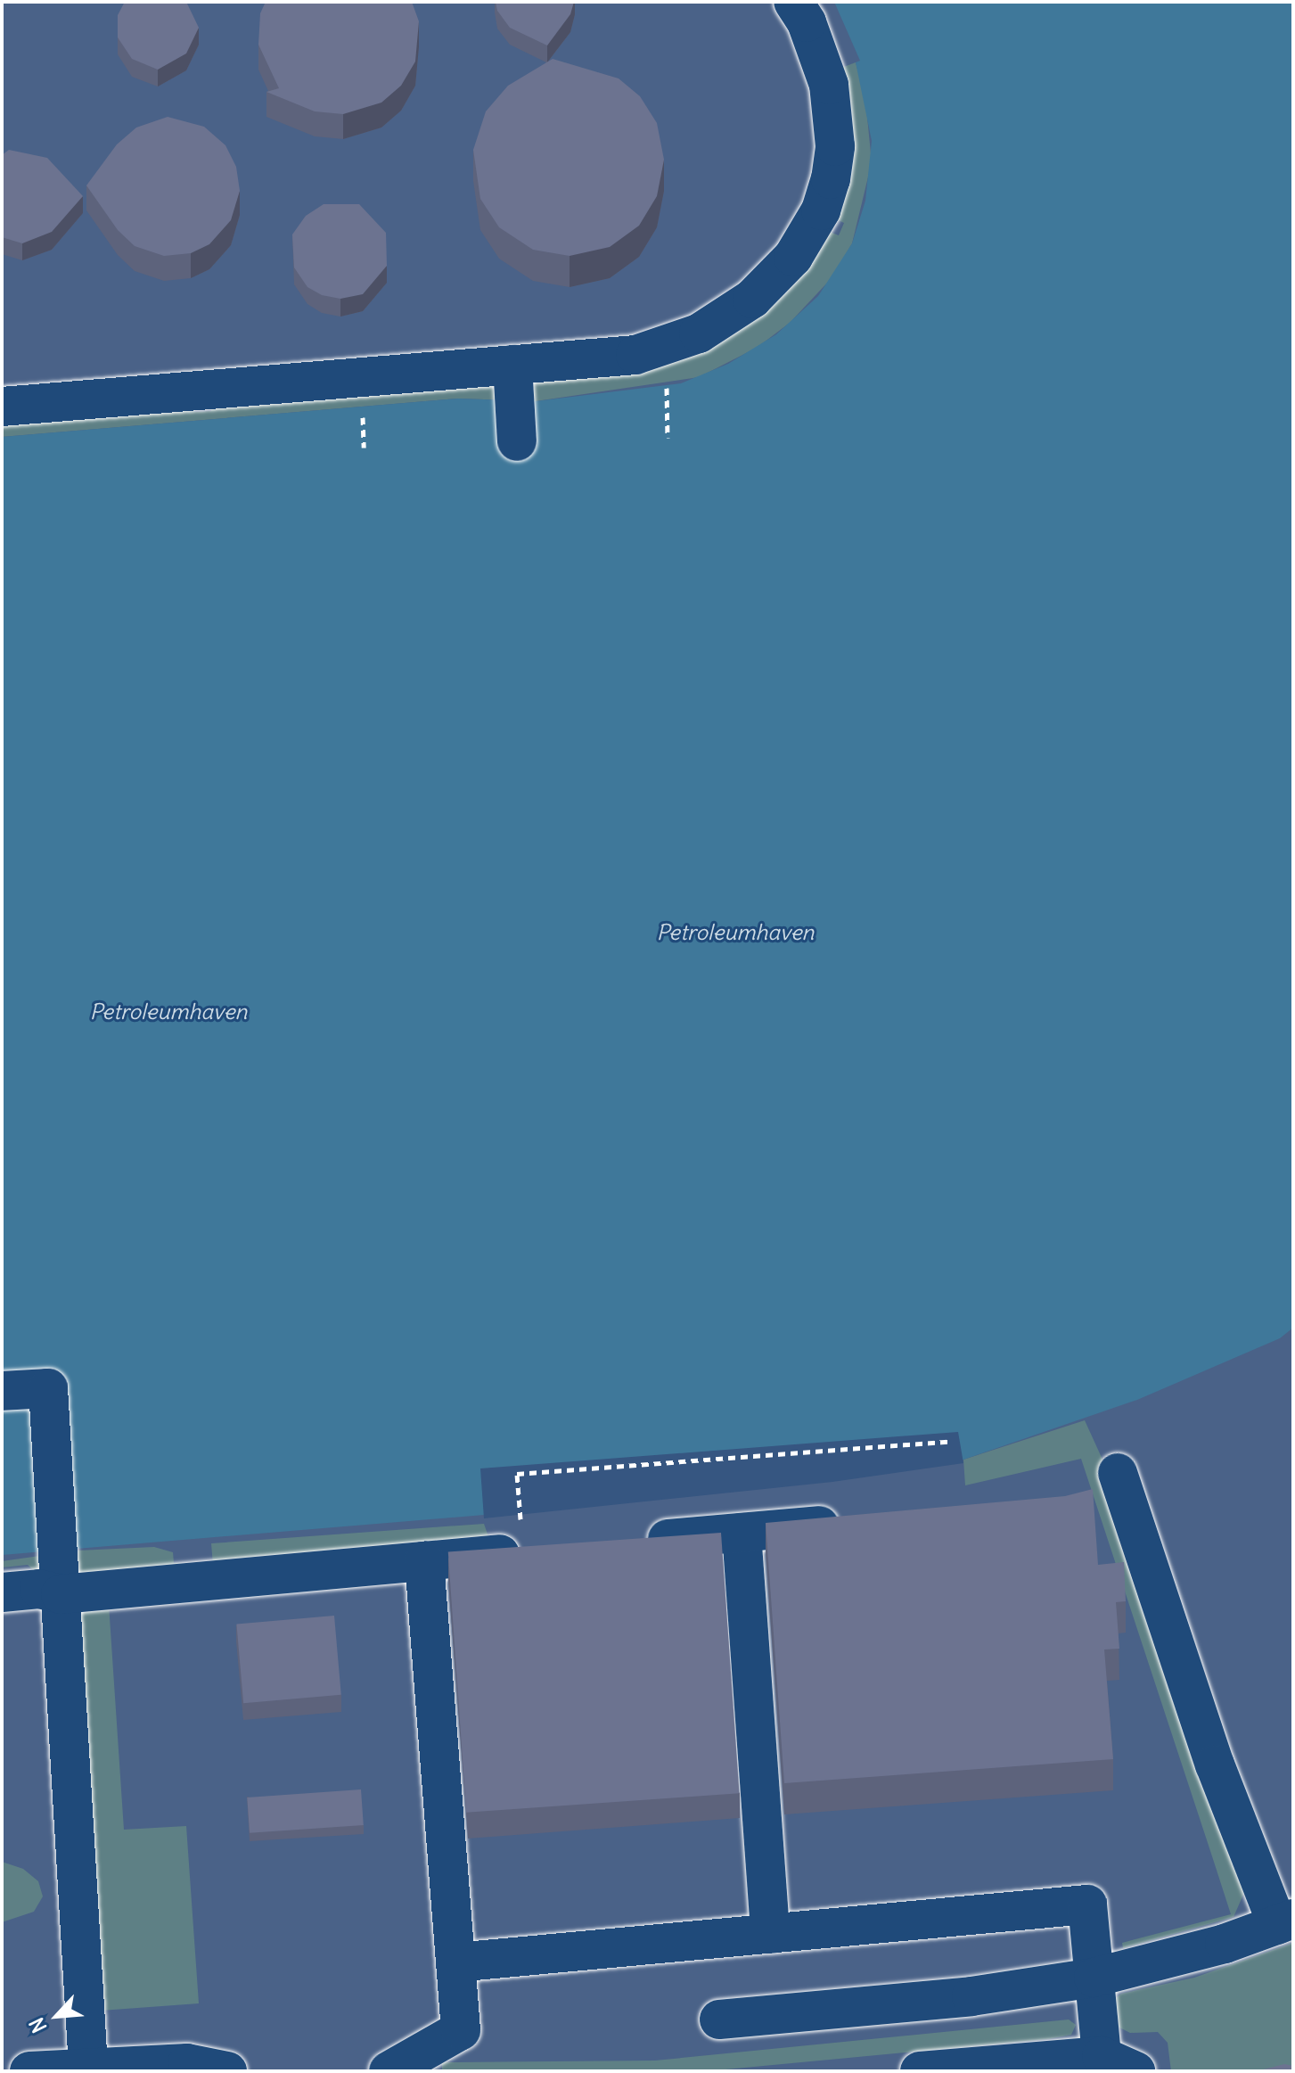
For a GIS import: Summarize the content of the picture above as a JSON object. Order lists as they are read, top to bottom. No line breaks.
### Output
{"water":["Petroleumhaven"],"north":"bottom left"}
